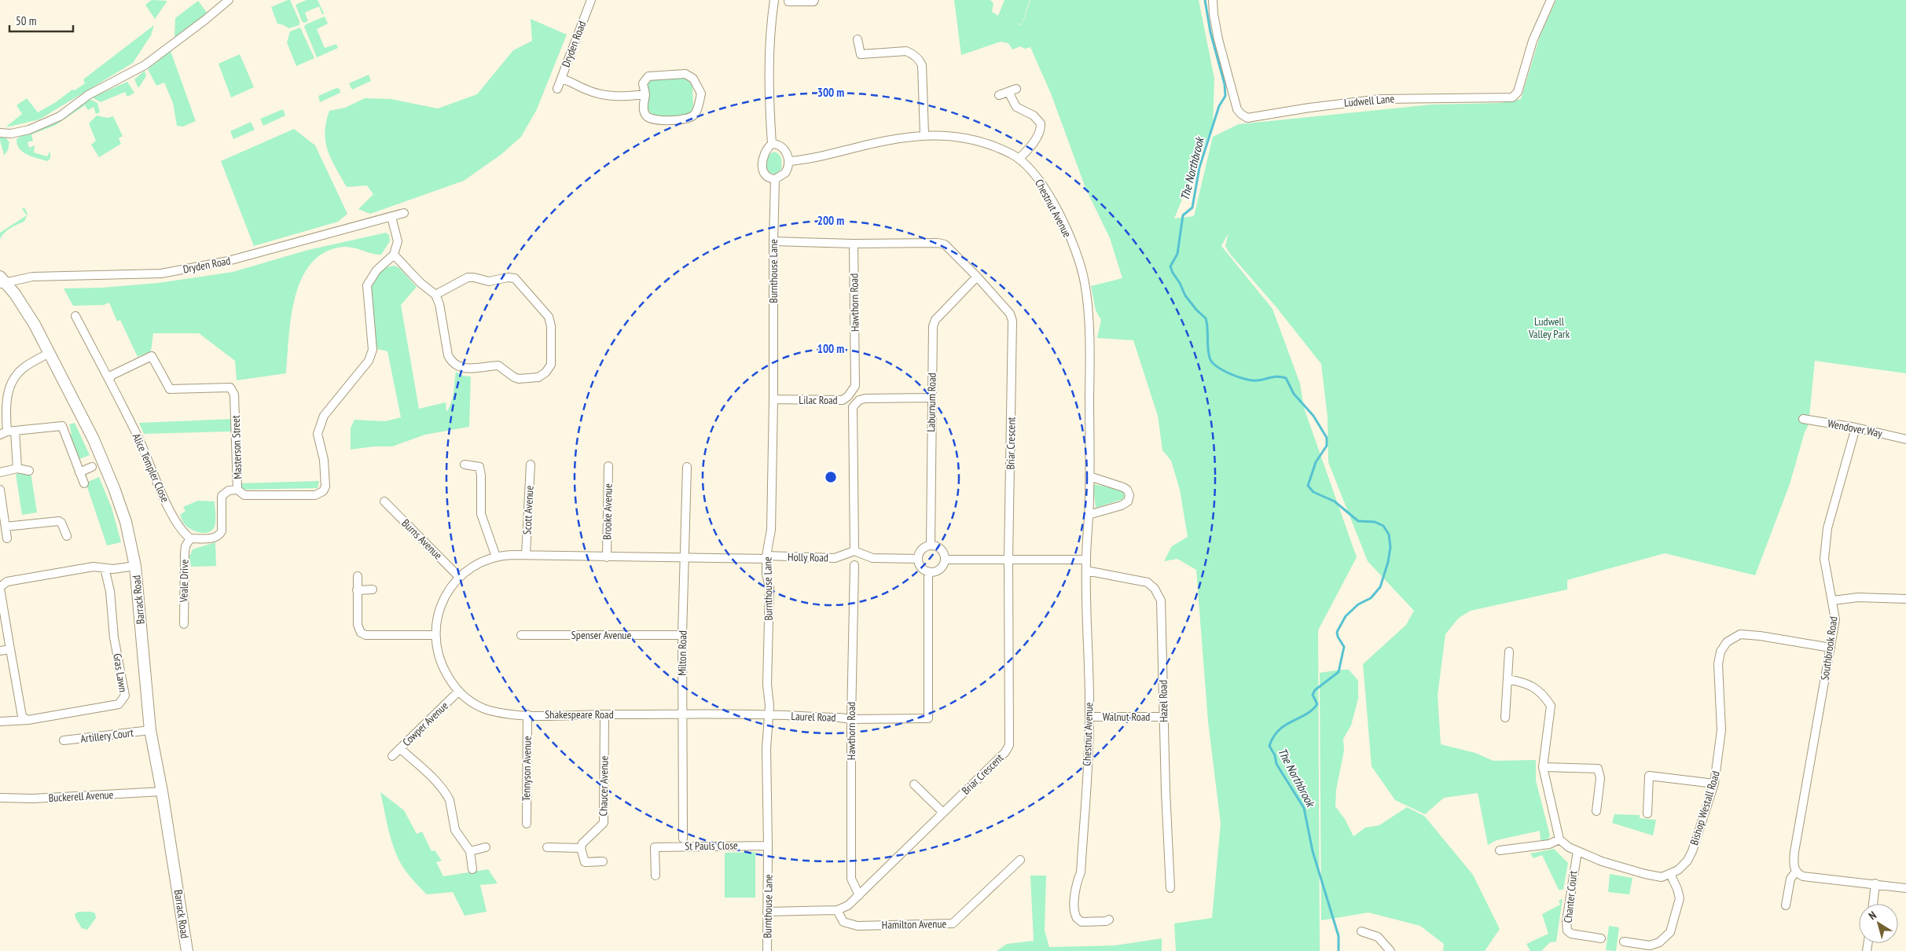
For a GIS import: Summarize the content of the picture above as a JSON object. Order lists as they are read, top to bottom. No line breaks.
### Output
{"streets":{"street":["Dryden Road","Ludwell Lane","Chestnut Avenue","Burnthouse Lane","Hawthorn Road","Lilac Road","Laburnum Road","Wendover Way","Briar Crescent","Masterson Street","Alice Templer Close","Scott Avenue","Brooke Avenue","Burns Avenue","Holly Road","Veale Drive","Barrack Road","Spenser Avenue","Southbrook Road","Milton Road","Gras Lawn","Hazel Road","Shakespeare Road","Laurel Road","Walnut Road","Cowper Avenue","Artillery Court","Tennyson Avenue","Chaucer Avenue","Buckerell Avenue","Bishop Westall Road","St Pauls Close","Chanter Court","Hamilton Avenue"]},"crossings":[["Dryden Road","Barrack Road"],["Chestnut Avenue","Burnthouse Lane"],["Chestnut Avenue","Hazel Road"],["Chestnut Avenue","Walnut Road"],["Burnthouse Lane","Lilac Road"],["Burnthouse Lane","Briar Crescent"],["Burnthouse Lane","Holly Road"],["Burnthouse Lane","Shakespeare Road"],["Burnthouse Lane","Laurel Road"],["Burnthouse Lane","St Pauls Close"],["Hawthorn Road","Lilac Road"],["Hawthorn Road","Briar Crescent"],["Hawthorn Road","Laurel Road"],["Lilac Road","Laburnum Road"],["Lilac Road","Holly Road"],["Laburnum Road","Briar Crescent"],["Laburnum Road","Laurel Road"],["Wendover Way","Southbrook Road"],["Briar Crescent","Hamilton Avenue"],["Masterson Street","Alice Templer Close"],["Alice Templer Close","Veale Drive"],["Scott Avenue","Shakespeare Road"],["Brooke Avenue","Shakespeare Road"],["Burns Avenue","Shakespeare Road"],["Holly Road","Shakespeare Road"],["Barrack Road","Artillery Court"],["Barrack Road","Buckerell Avenue"],["Spenser Avenue","Milton Road"],["Southbrook Road","Bishop Westall Road"],["Milton Road","Shakespeare Road"],["Hazel Road","Walnut Road"],["Shakespeare Road","Laurel Road"],["Shakespeare Road","Cowper Avenue"],["Shakespeare Road","Tennyson Avenue"],["Shakespeare Road","Chaucer Avenue"]],"water":["The Northbrook"],"parks":["Ludwell Valley Park"],"scale_bar":"50 m","north":"top left","rings":["300 m","200 m","100 m"]}
